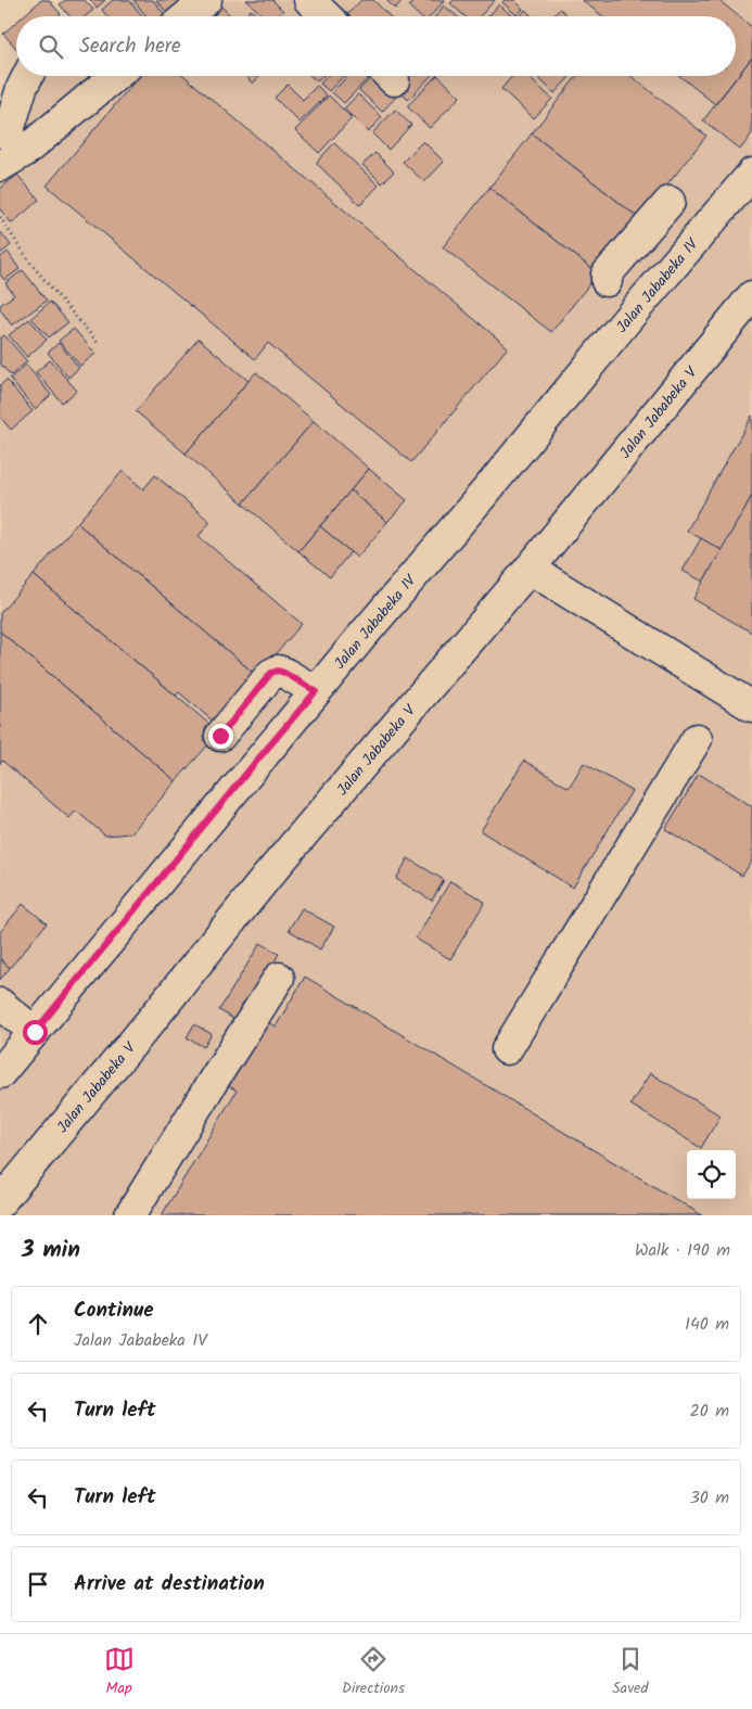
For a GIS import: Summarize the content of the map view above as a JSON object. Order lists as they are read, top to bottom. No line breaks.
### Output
{"streets":{"street":["Jalan Jababeka IV","Jalan Jababeka V"]},"page":{"search":"Search here","heading":["3 min","Walk · 190 m"],"list":[["Continue","Jalan Jababeka IV","140 m"],["Turn left","20 m"],["Turn left","30 m"],"Arrive at destination"],"nav":["Map","Directions","Saved"]}}
